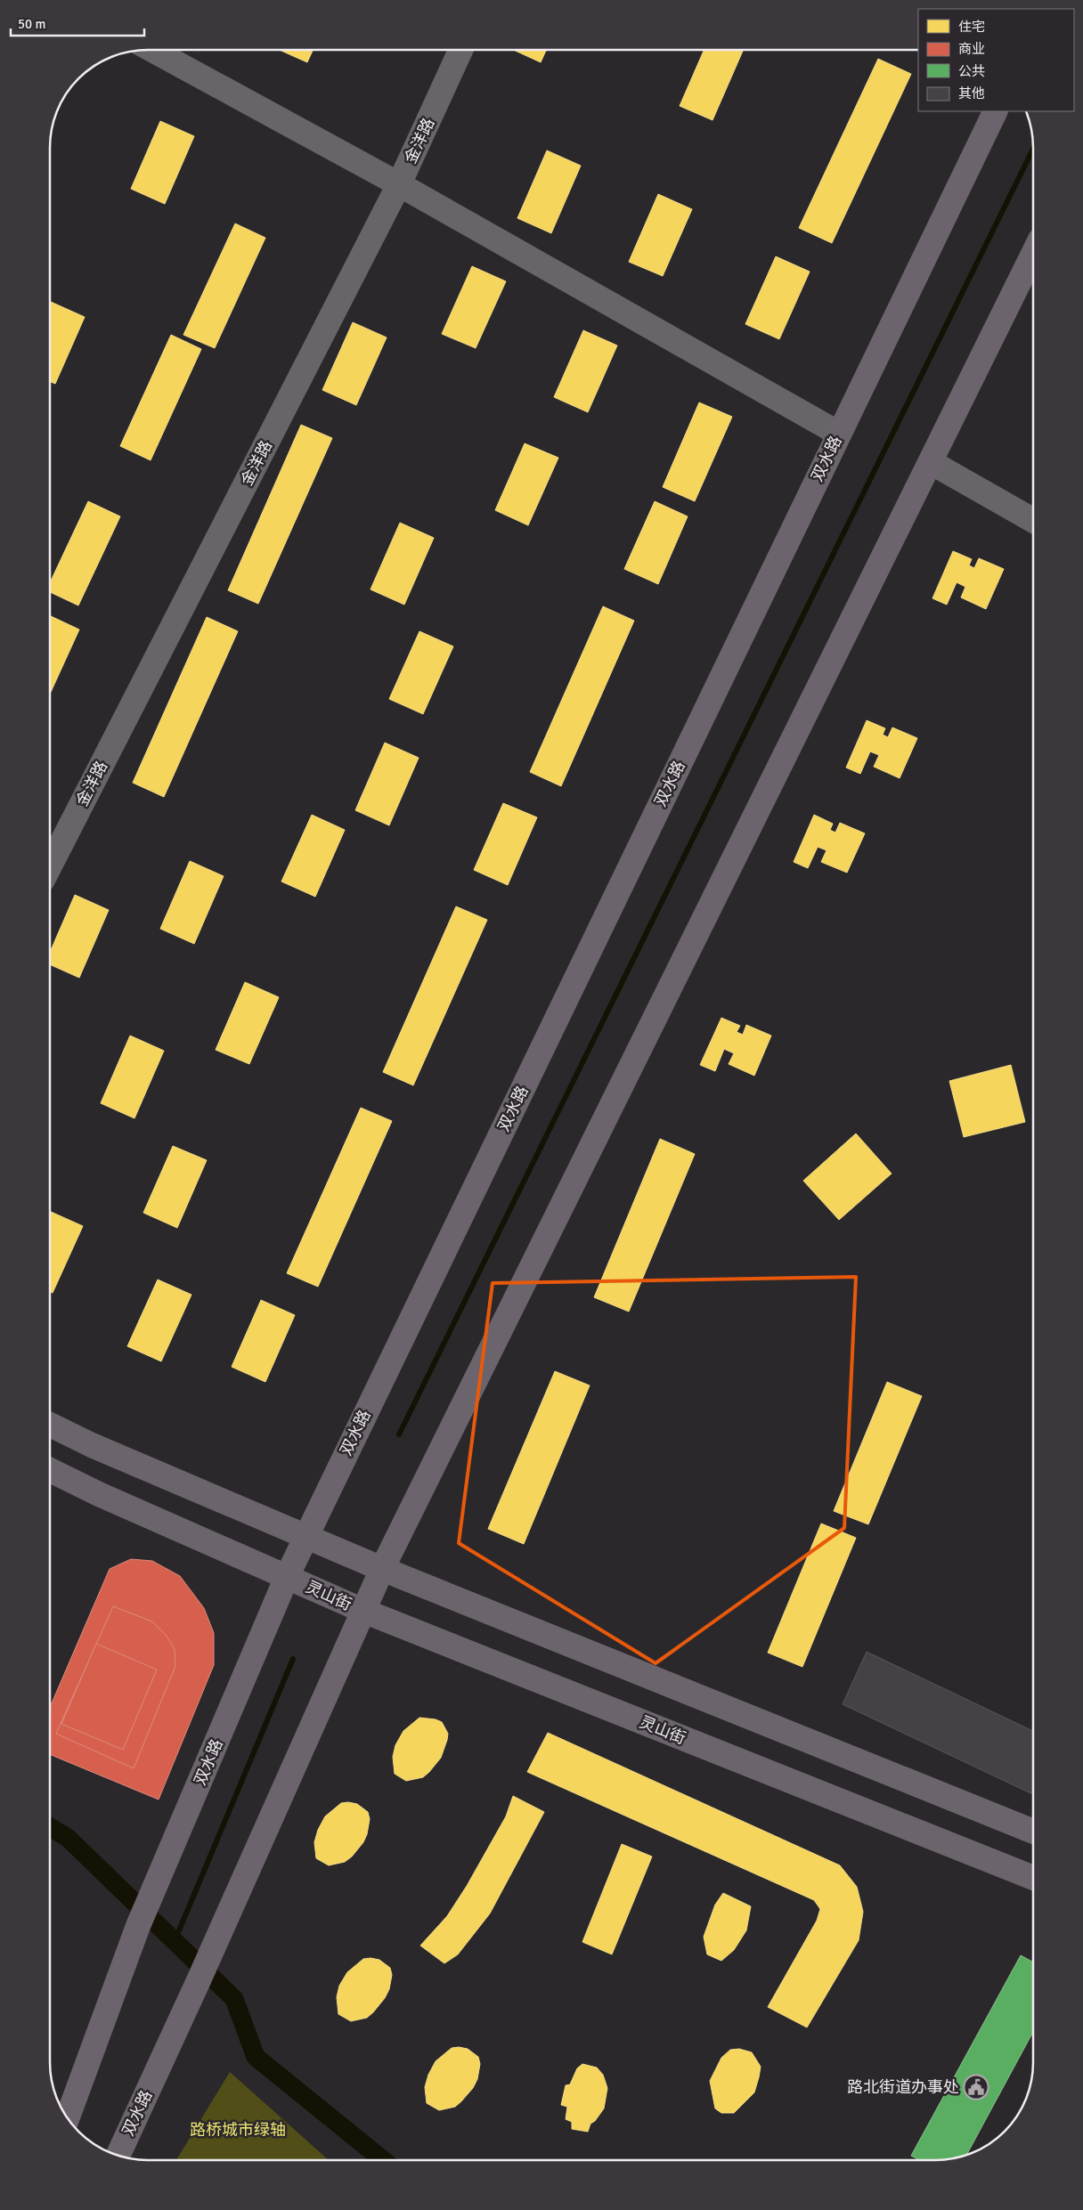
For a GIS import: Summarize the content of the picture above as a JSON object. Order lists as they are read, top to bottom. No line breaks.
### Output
{"streets":{"main road":["双水路","灵山街"],"street":["金洋路"]},"crossings":[["双水路","灵山街"]],"parks":["路桥城市绿轴"],"places":{"public building":["路北街道办事处"]},"legend":["住宅","商业","公共","其他"],"scale_bar":"50 m"}
